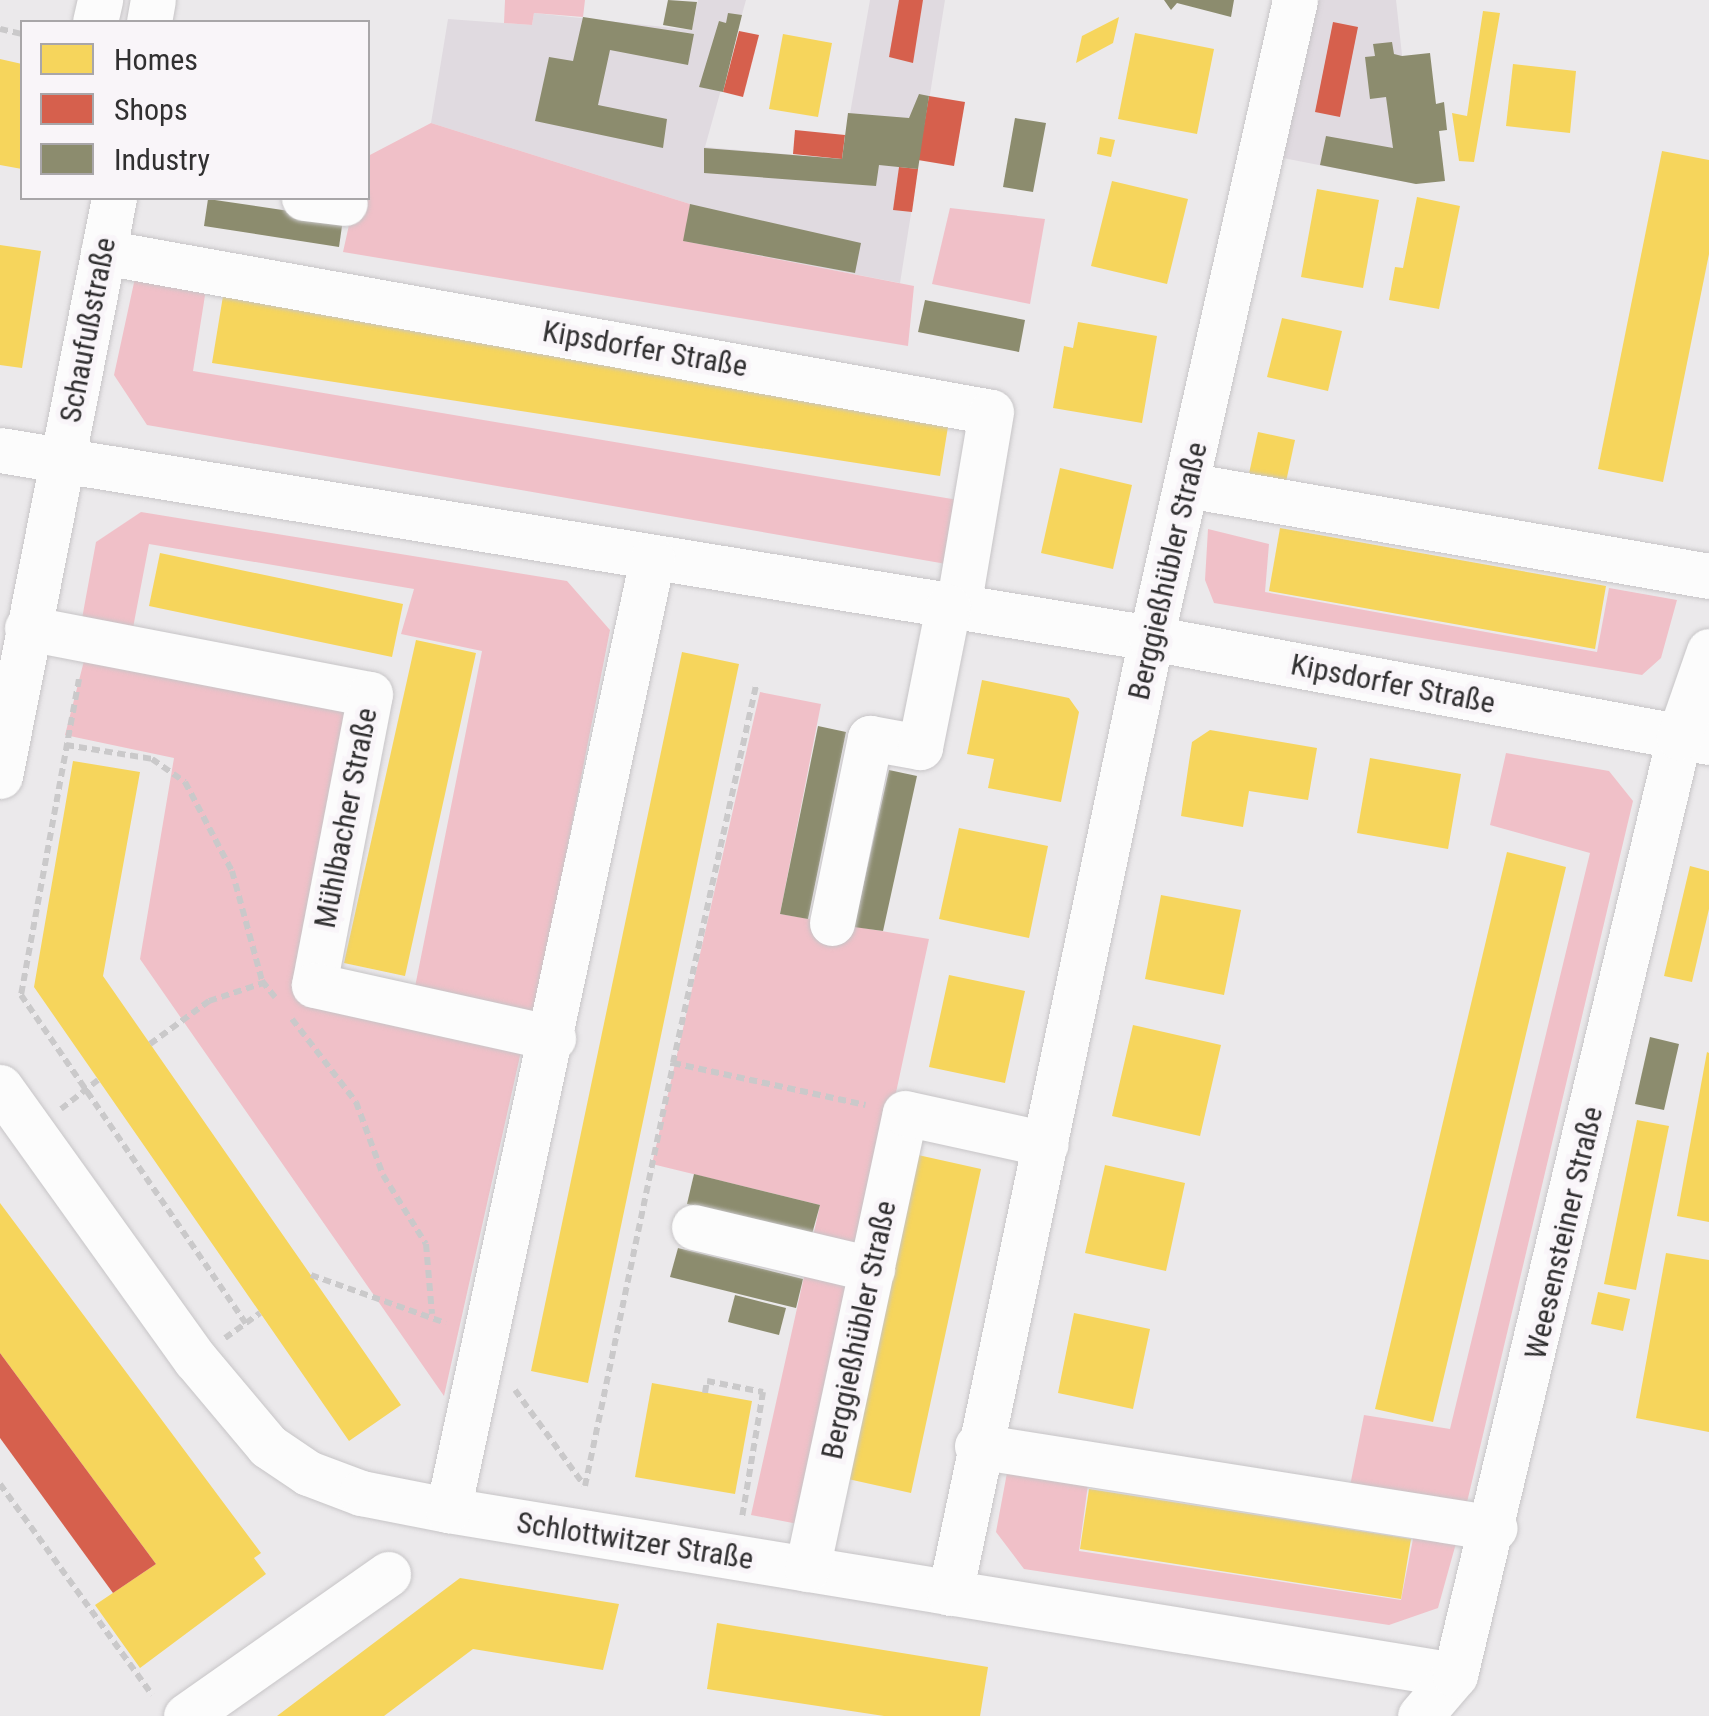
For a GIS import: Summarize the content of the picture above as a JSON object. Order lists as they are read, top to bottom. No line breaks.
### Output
{"streets":{"street":["Schaufußstraße","Kipsdorfer Straße","Berggießhübler Straße","Mühlbacher Straße","Weesensteiner Straße","Schlottwitzer Straße"]},"crossings":[["Schaufußstraße","Kipsdorfer Straße"],["Kipsdorfer Straße","Berggießhübler Straße"],["Kipsdorfer Straße","Weesensteiner Straße"],["Berggießhübler Straße","Schlottwitzer Straße"],["Weesensteiner Straße","Schlottwitzer Straße"]],"legend":["Homes","Shops","Industry"]}
